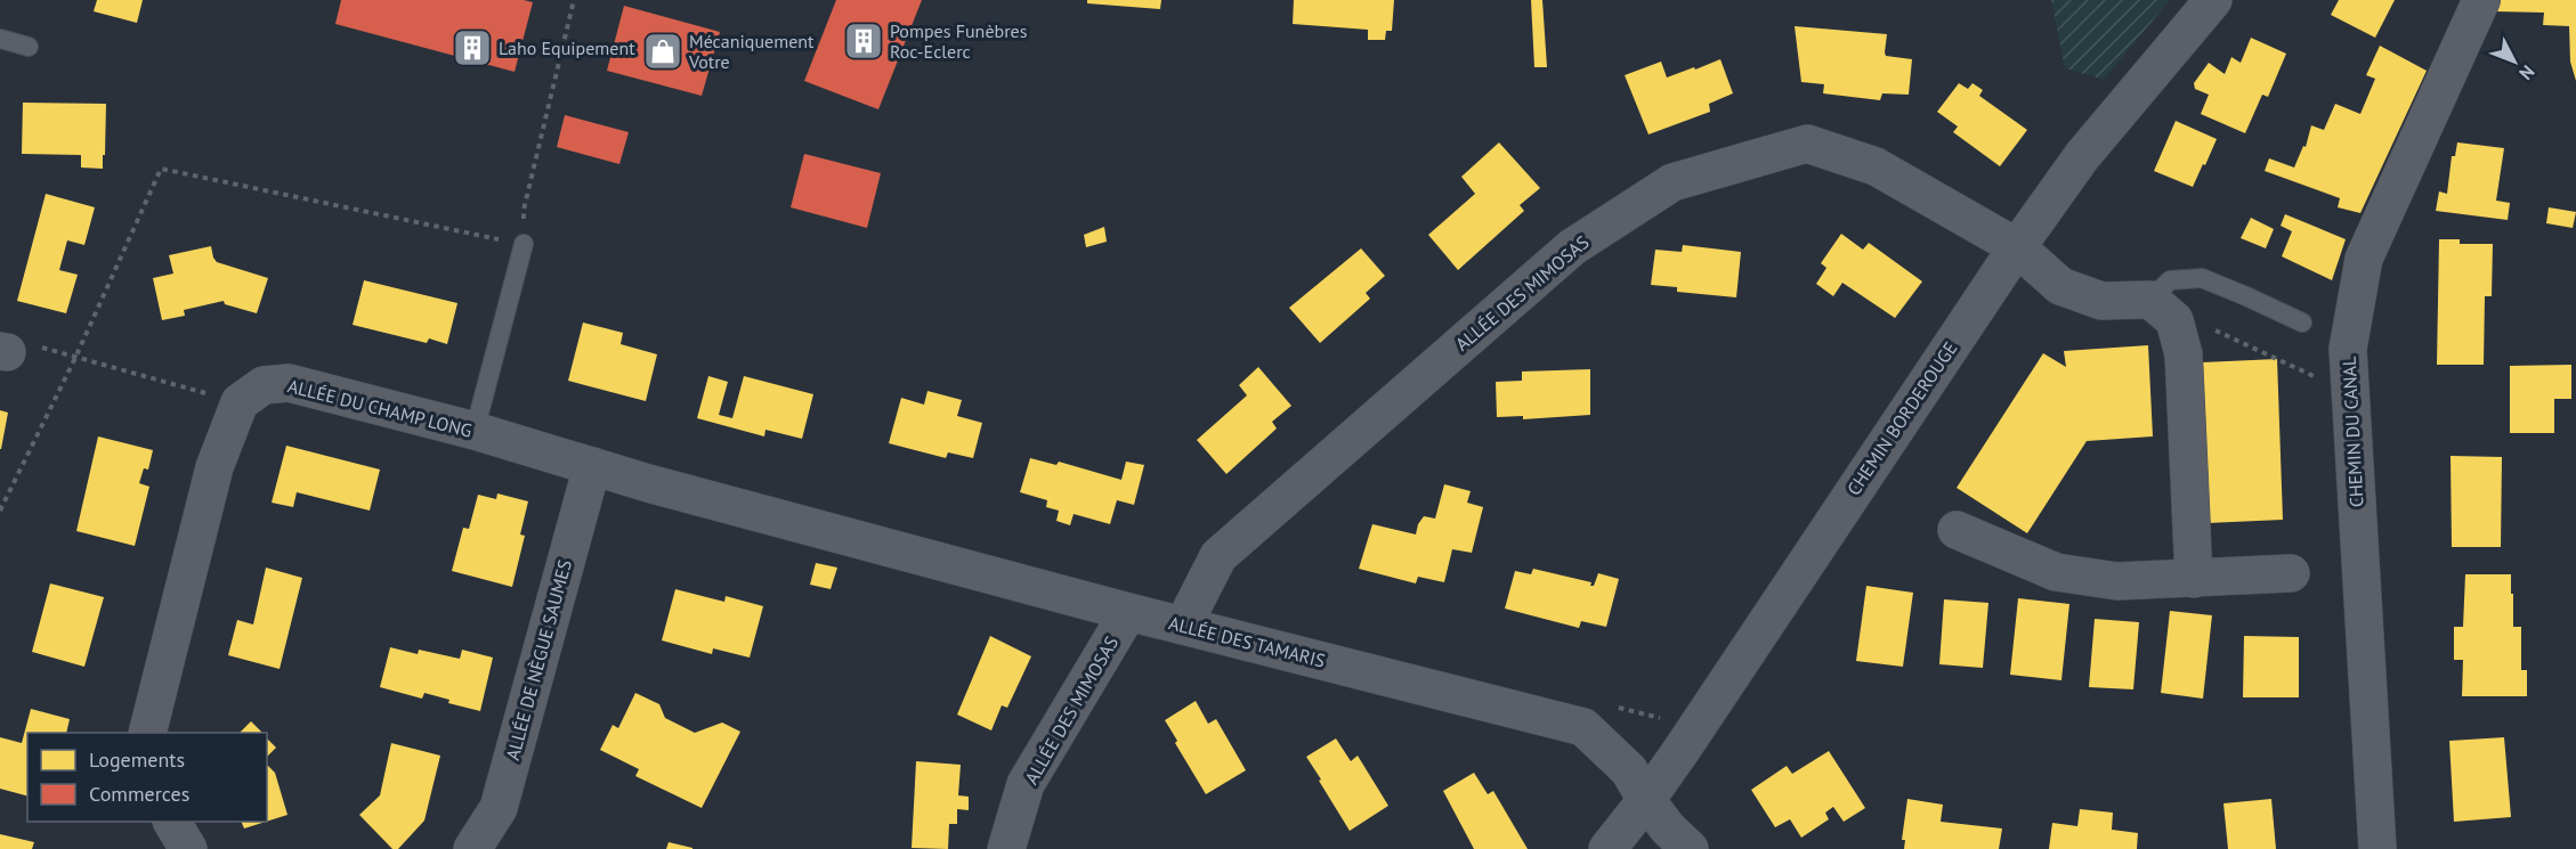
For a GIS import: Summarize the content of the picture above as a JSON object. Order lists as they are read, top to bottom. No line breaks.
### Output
{"streets":{"street":["ALLÉE DES MIMOSAS","ALLÉE DU CHAMP LONG","CHEMIN BORDEROUGE","CHEMIN DU CANAL","ALLÉE DES TAMARIS","ALLÉE DE NÈGUE SAUMES"]},"crossings":[["ALLÉE DES MIMOSAS","CHEMIN BORDEROUGE"],["ALLÉE DES MIMOSAS","ALLÉE DES TAMARIS"],["ALLÉE DU CHAMP LONG","ALLÉE DES TAMARIS"],["ALLÉE DU CHAMP LONG","ALLÉE DE NÈGUE SAUMES"],["CHEMIN BORDEROUGE","ALLÉE DES TAMARIS"]],"places":{"building":["Pompes Funèbres Roc-Eclerc","Laho Equipement"],"shop":["Mécaniquement Votre"]},"legend":["Logements","Commerces"],"north":"bottom right"}
